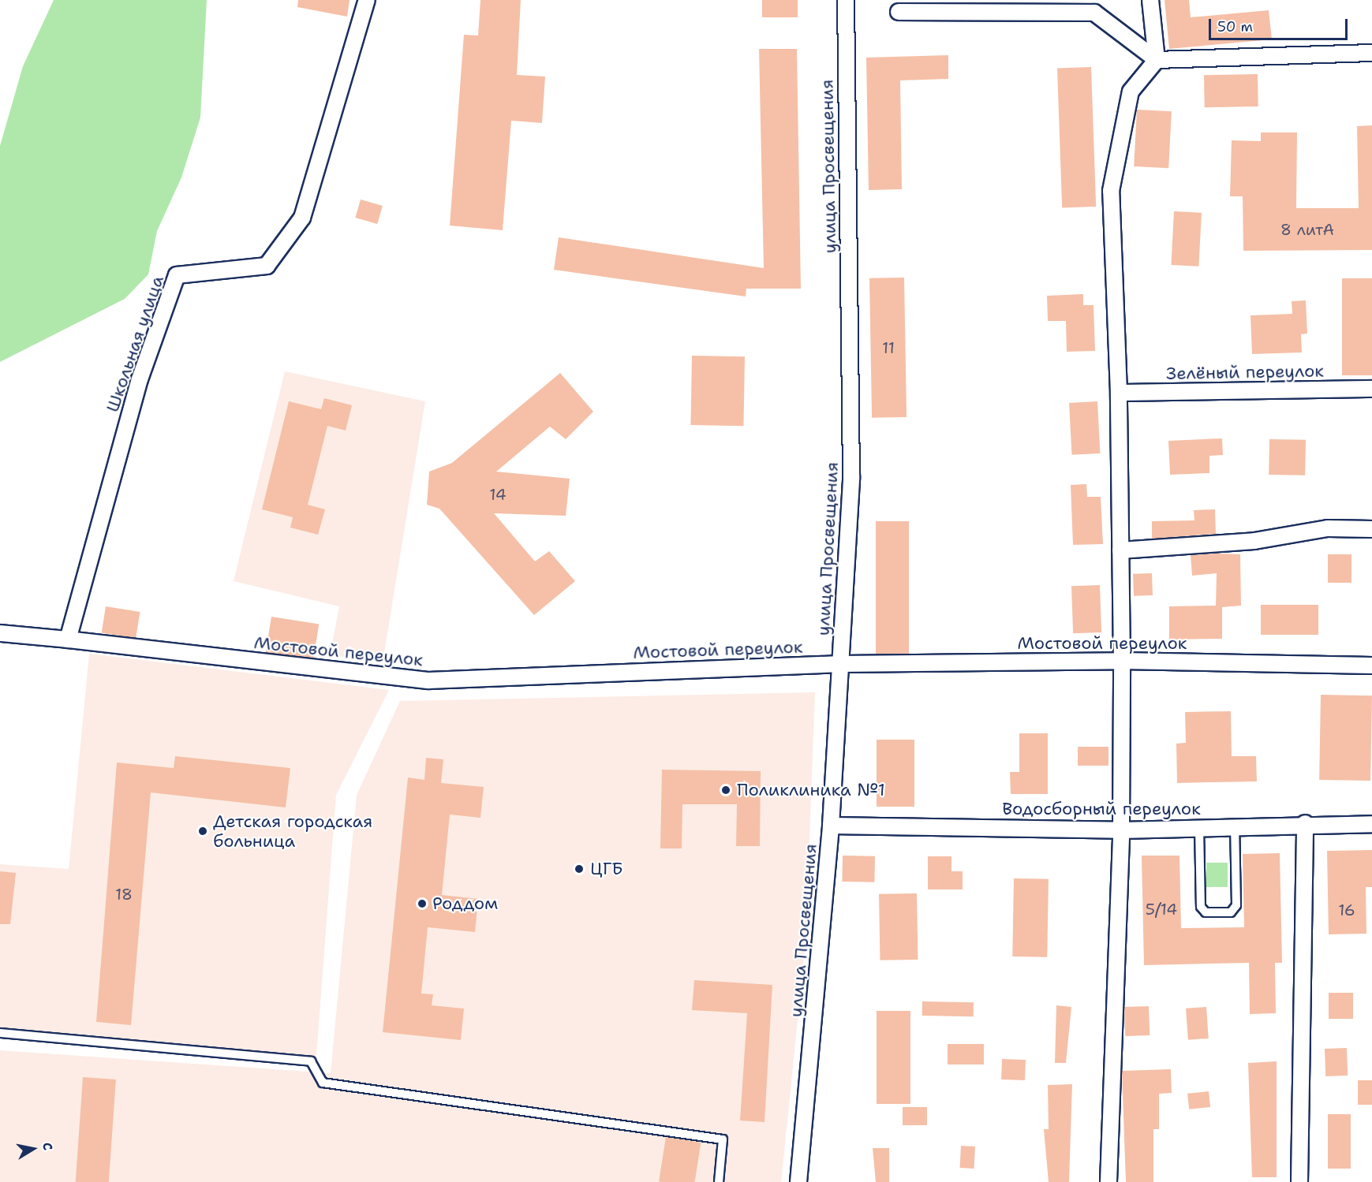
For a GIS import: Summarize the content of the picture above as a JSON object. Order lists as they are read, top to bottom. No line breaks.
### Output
{"streets":{"street":["улица Просвещения","Школьная улица","Зелёный переулок","Мостовой переулок","Водосборный переулок"]},"crossings":[["улица Просвещения","Мостовой переулок"],["улица Просвещения","Водосборный переулок"],["Школьная улица","Мостовой переулок"]],"places":["Поликлиника №1","Детская городская больница","ЦГБ","Роддом"],"house_numbers":["8 литА","11","14","18","5/14","16"],"scale_bar":"50 m","north":"right"}
